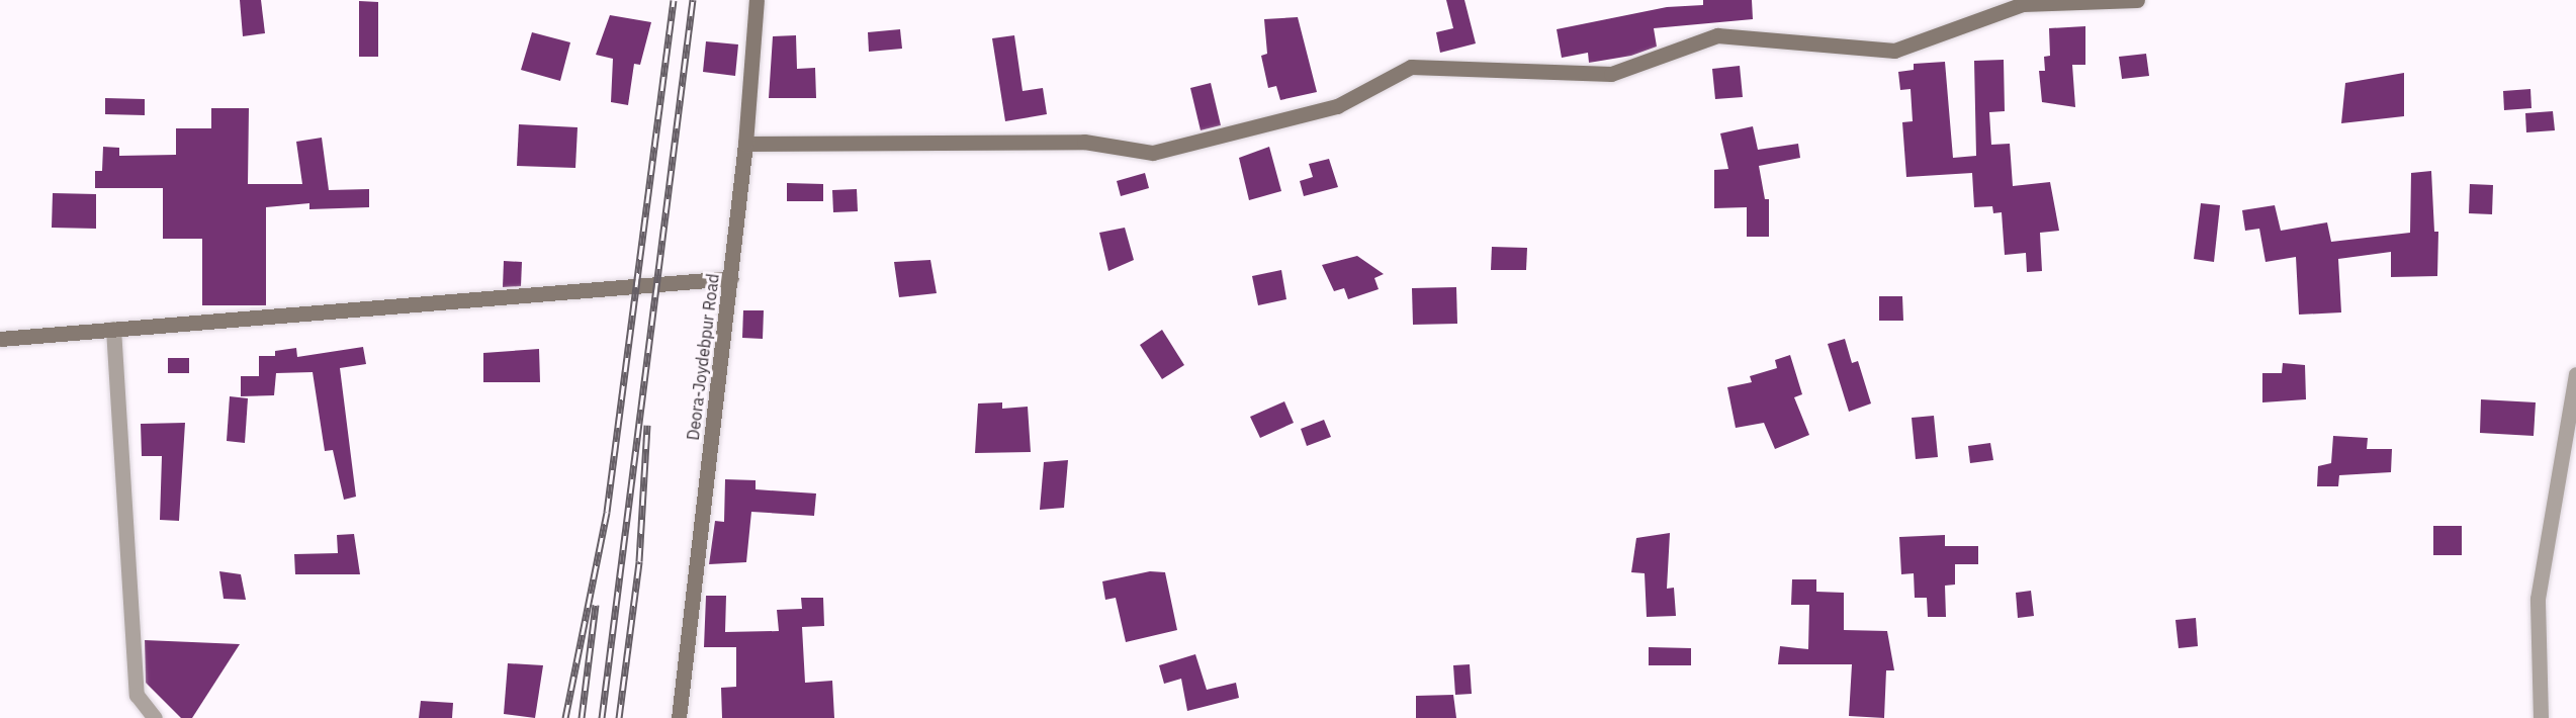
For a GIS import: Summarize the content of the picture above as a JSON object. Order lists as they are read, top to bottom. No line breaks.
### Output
{"streets":{"street":["Deora-Joydebpur Road"]}}
